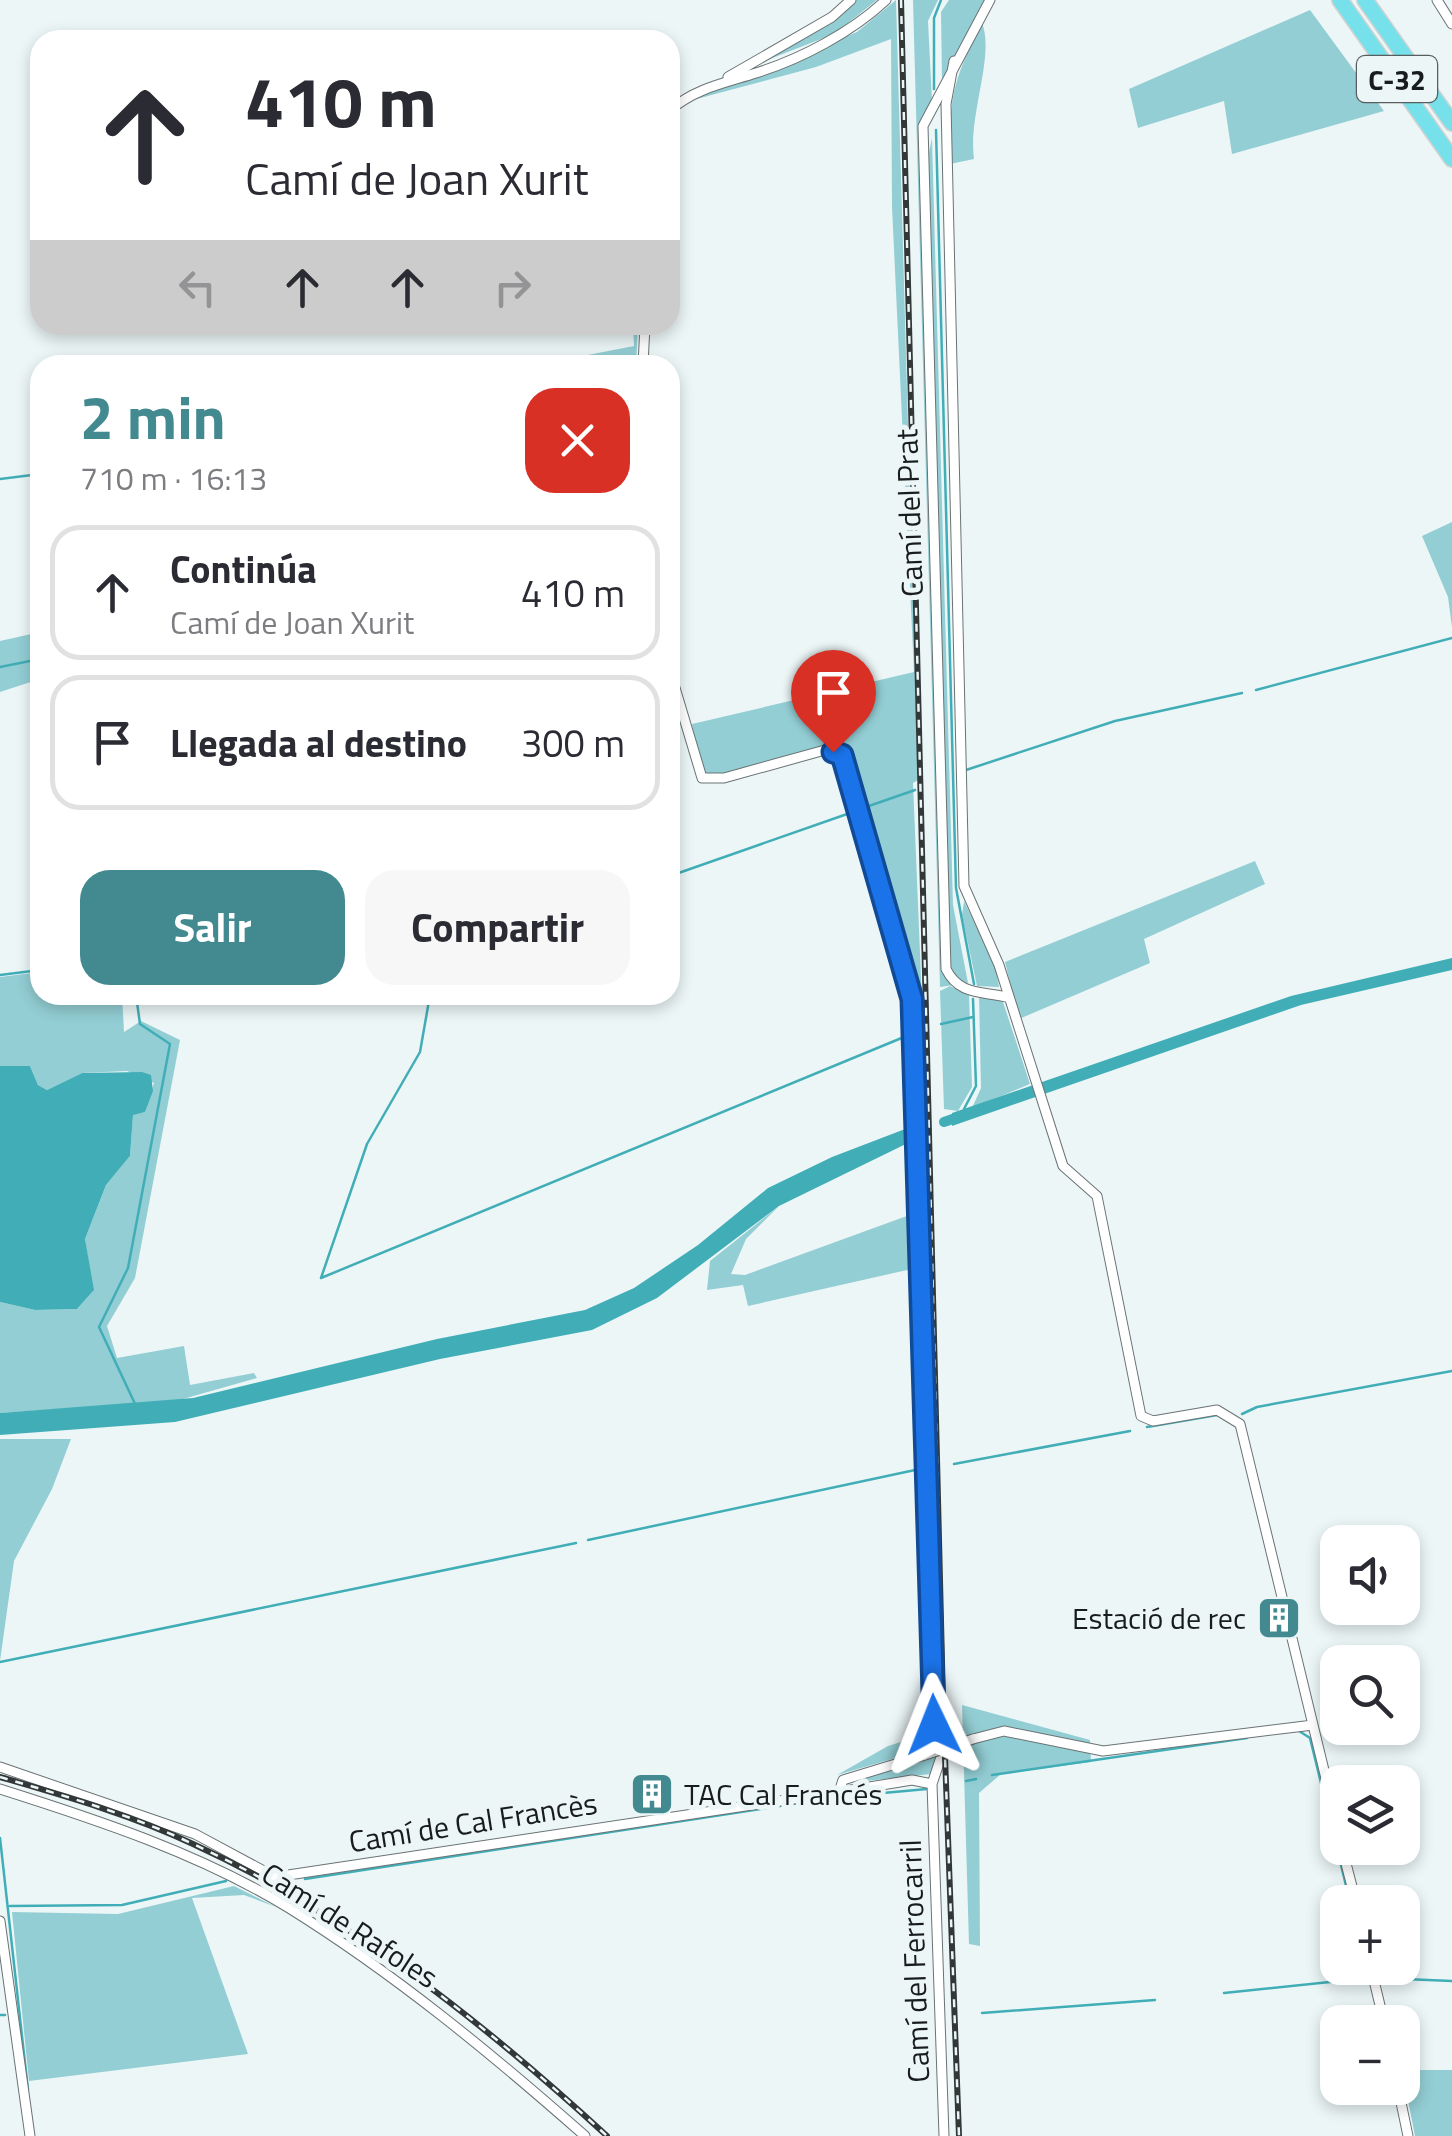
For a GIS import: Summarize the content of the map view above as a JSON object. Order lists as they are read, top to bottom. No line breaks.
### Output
{"streets":{"highway":["C-32"],"street":["Camí del Prat","Camí de Cal Francès","Camí de Rafoles","Camí del Ferrocarril"]},"places":{"building":["Estació de rec","TAC Cal Francés"]},"page":{"turn":["410 m","Camí de Joan Xurit"],"heading":["2 min","710 m · 16:13"],"list":[{"name":"Continúa","note":"Camí de Joan Xurit","value":"410 m"},{"name":"Llegada al destino","value":"300 m"}],"buttons":["Salir","Compartir"],"map_buttons":["+","−"]}}
